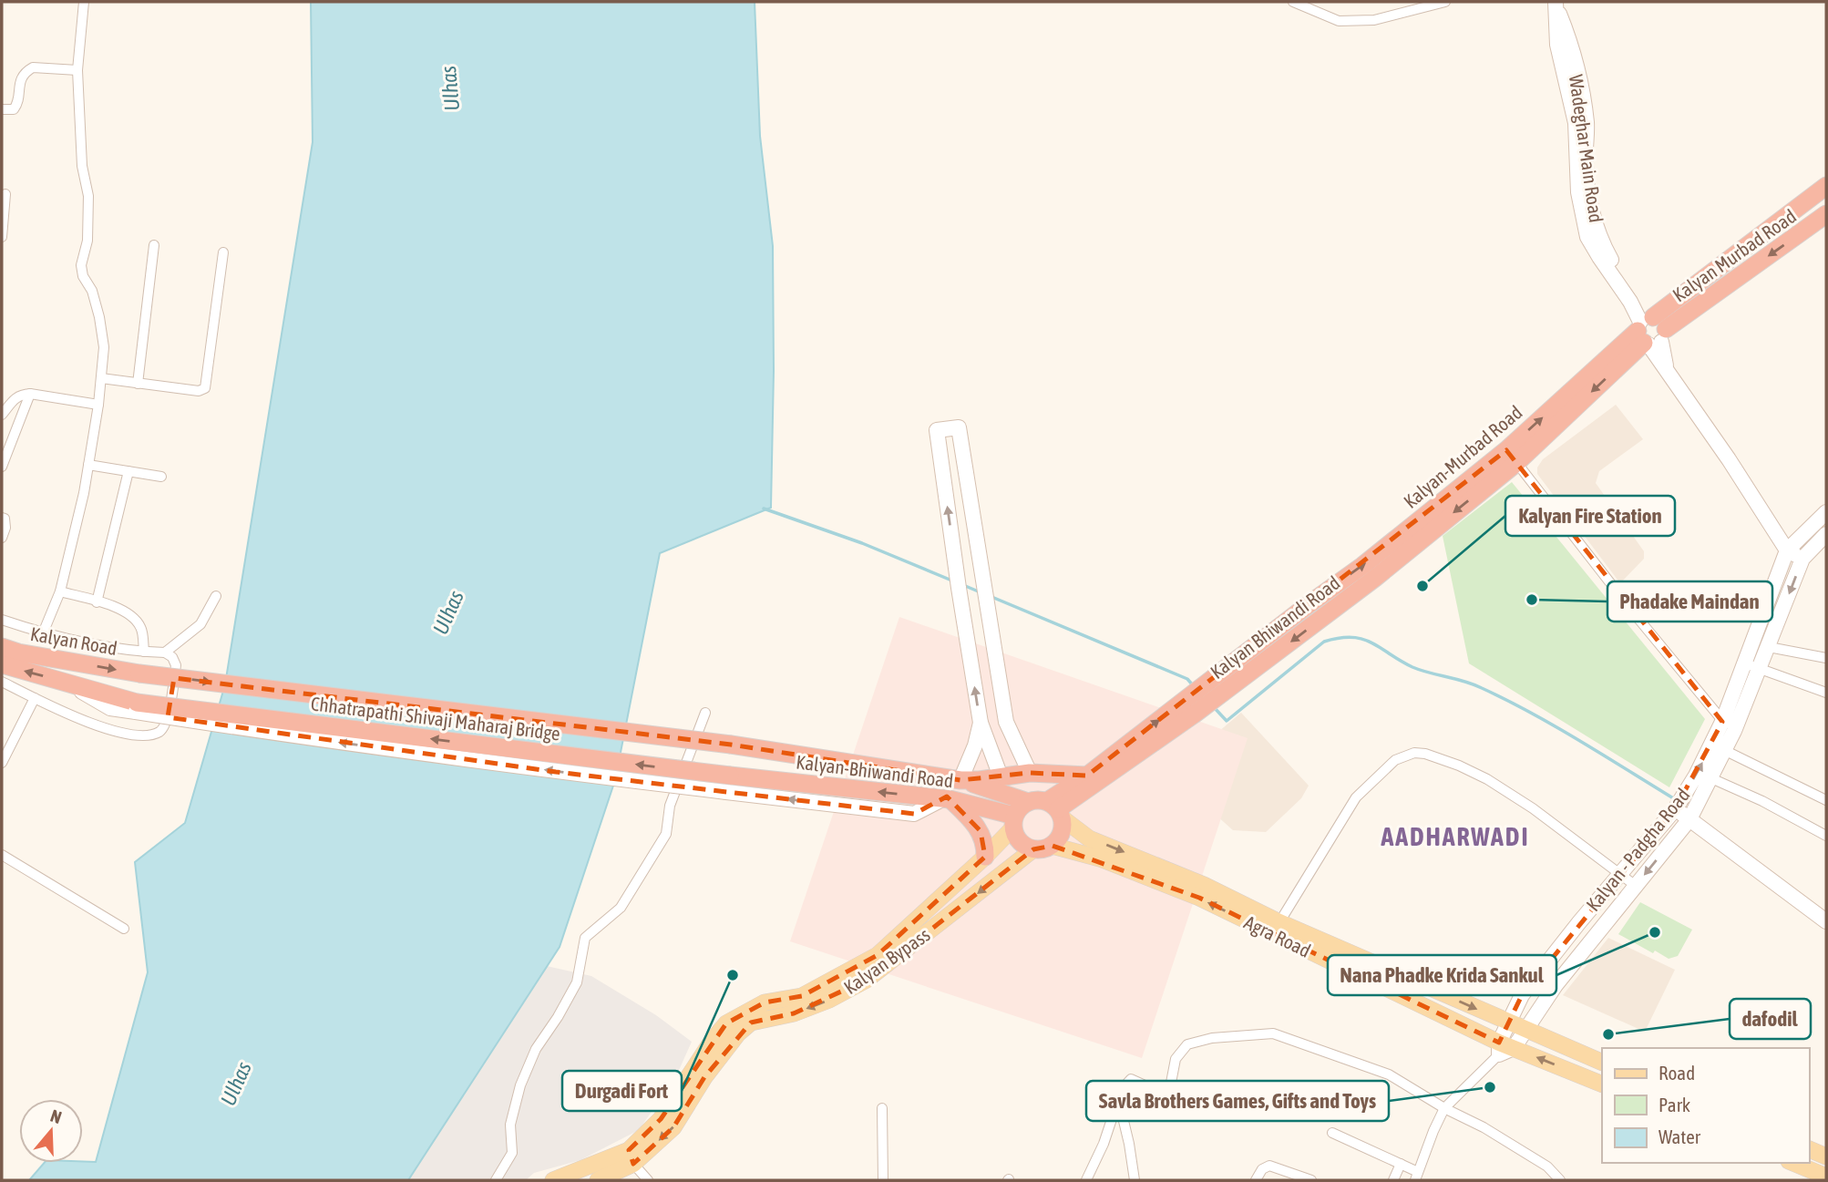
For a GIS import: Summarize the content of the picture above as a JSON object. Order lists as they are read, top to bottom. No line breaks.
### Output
{"streets":{"highway":["Kalyan Murbad Road","Kalyan-Murbad Road","Kalyan Bhiwandi Road","Kalyan Road","Chhatrapathi Shivaji Maharaj Bridge","Kalyan-Bhiwandi Road"],"main road":["Agra Road","Kalyan Bypass"],"street":["Wadeghar Main Road","Kalyan - Padgha Road"]},"crossings":[["Wadeghar Main Road","Kalyan Murbad Road"],["Wadeghar Main Road","Kalyan-Murbad Road"],["Wadeghar Main Road","Kalyan - Padgha Road"],["Kalyan Murbad Road","Kalyan-Murbad Road"],["Kalyan-Murbad Road","Kalyan Bhiwandi Road"],["Kalyan Bhiwandi Road","Kalyan-Bhiwandi Road"],["Kalyan Bhiwandi Road","Agra Road"],["Kalyan Bhiwandi Road","Kalyan Bypass"],["Kalyan Road","Chhatrapathi Shivaji Maharaj Bridge"],["Chhatrapathi Shivaji Maharaj Bridge","Kalyan-Bhiwandi Road"],["Kalyan-Bhiwandi Road","Agra Road"],["Kalyan-Bhiwandi Road","Kalyan Bypass"],["Kalyan - Padgha Road","Agra Road"],["Agra Road","Kalyan Bypass"]],"one_way":["Kalyan Murbad Road","Kalyan-Murbad Road","Kalyan-Bhiwandi Road"],"districts":["AADHARWADI"],"water":["Ulhas"],"places":["Kalyan Fire Station","Phadake Maindan","Nana Phadke Krida Sankul","Durgadi Fort","dafodil","Savla Brothers Games, Gifts and Toys"],"legend":["Road","Park","Water"],"north":"top"}
